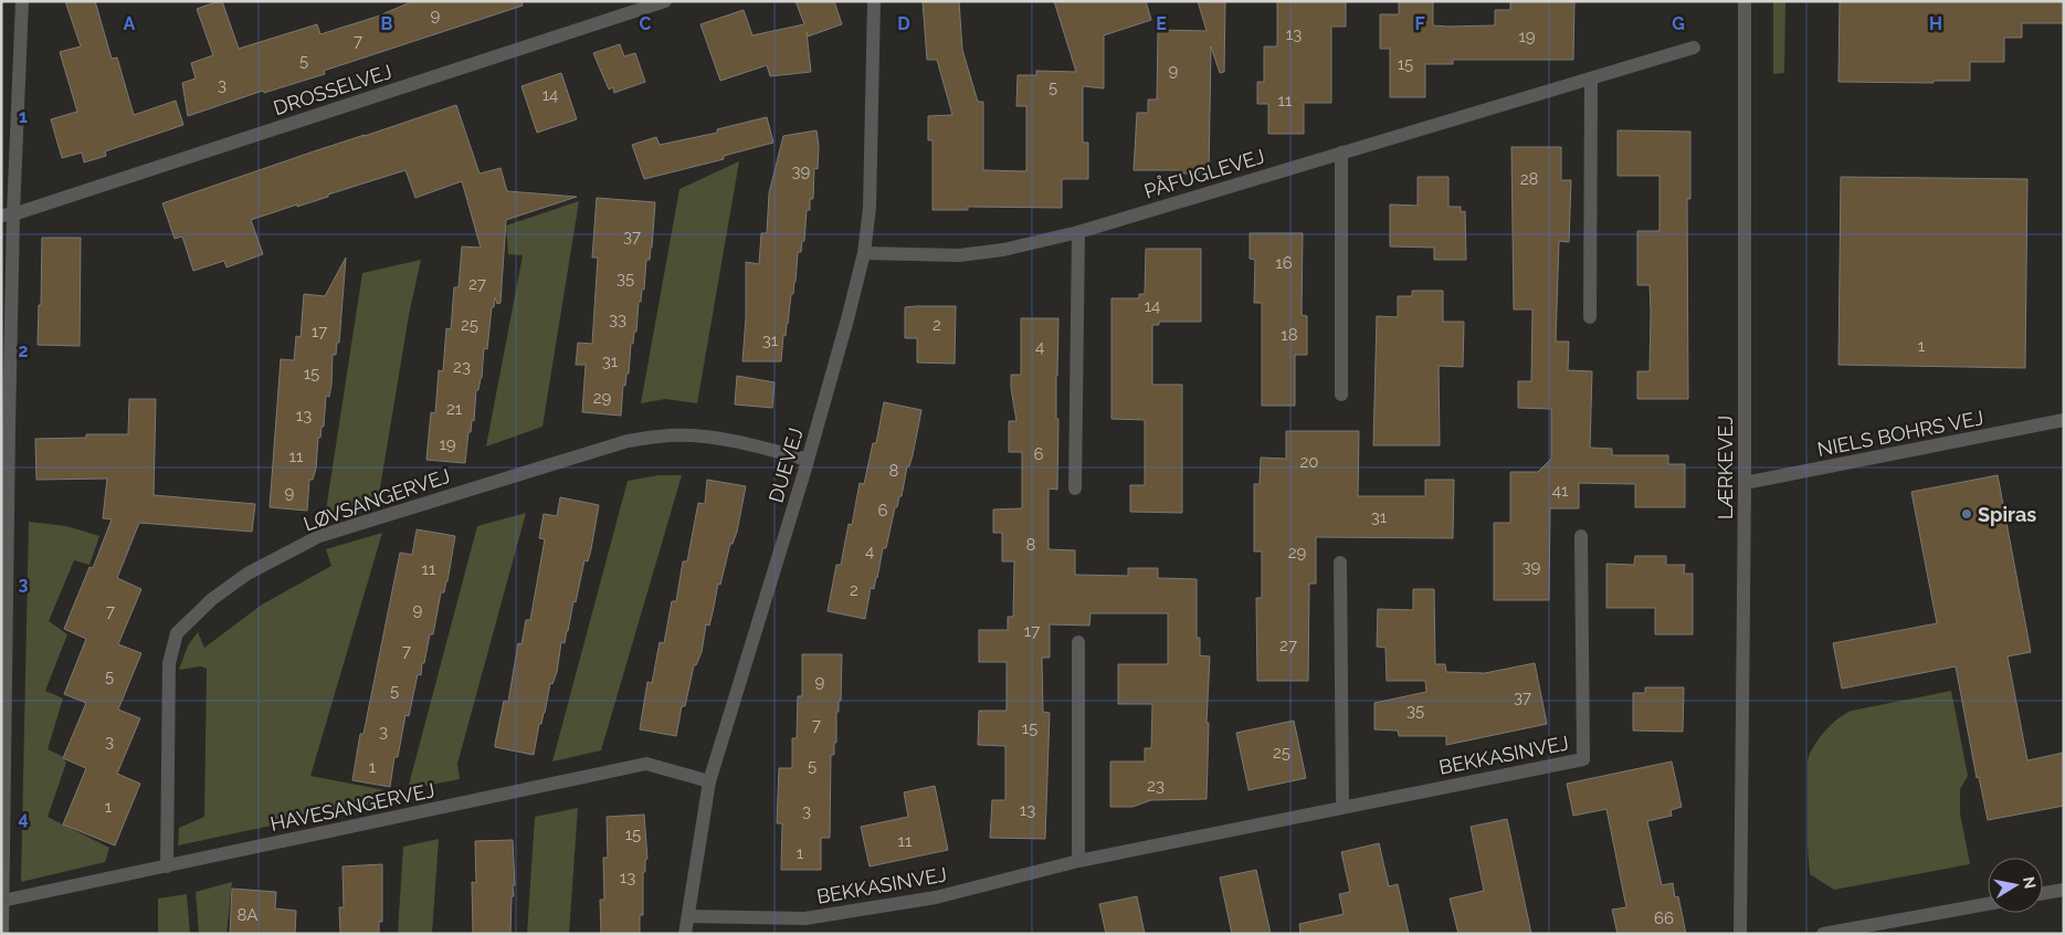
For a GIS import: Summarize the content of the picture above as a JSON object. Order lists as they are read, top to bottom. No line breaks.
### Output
{"streets":{"street":["DROSSELVEJ","PÅFUGLEVEJ","NIELS BOHRS VEJ","DUEVEJ","LÆRKEVEJ","LØVSANGERVEJ","BEKKASINVEJ","HAVESANGERVEJ"]},"crossings":[["PÅFUGLEVEJ","DUEVEJ"],["NIELS BOHRS VEJ","LÆRKEVEJ"],["DUEVEJ","LØVSANGERVEJ"],["DUEVEJ","BEKKASINVEJ"],["DUEVEJ","HAVESANGERVEJ"],["LØVSANGERVEJ","HAVESANGERVEJ"]],"places":["Spiras"],"house_numbers":["9","13","19","7","5","15","9","3","5","14","11","39","28","37","16","35","27","14","33","25","2","17","18","31","1","4","31","23","15","29","21","13","19","6","11","20","8","41","9","6","31","8","4","29","39","11","2","9","7","17","27","7","5","9","5","37","35","7","15","3","3","25","5","1","23","1","13","3","15","11","1","13","8A","66"],"north":"right","grid":{"columns":["A","B","C","D","E","F","G","H"],"rows":["1","2","3","4"]}}
